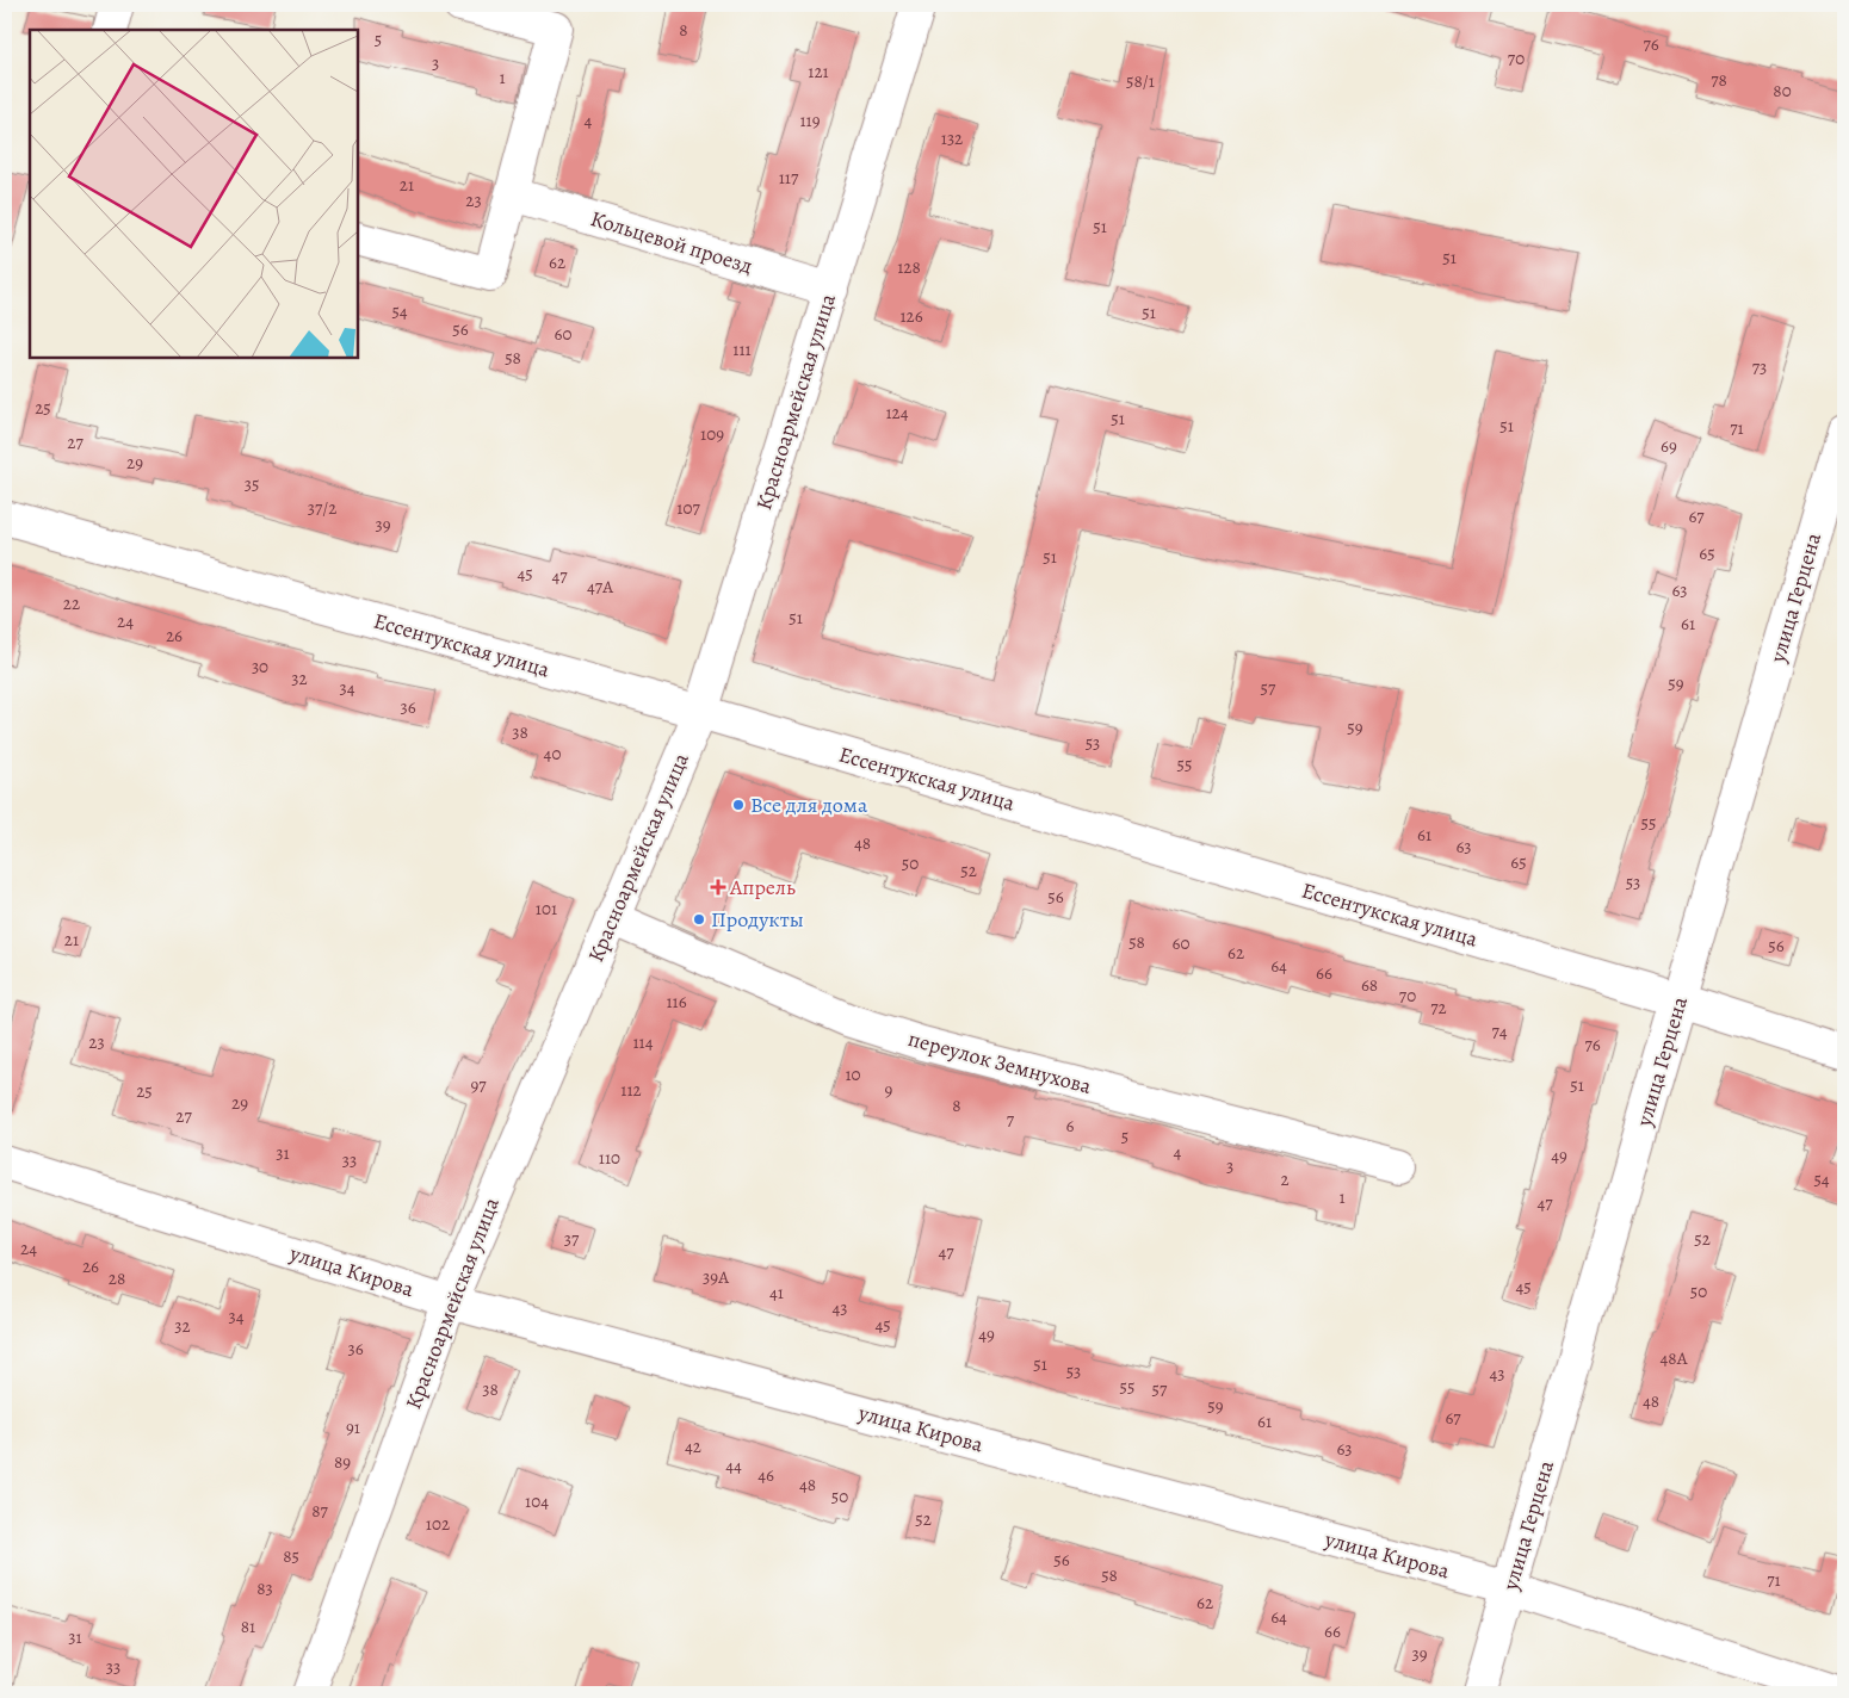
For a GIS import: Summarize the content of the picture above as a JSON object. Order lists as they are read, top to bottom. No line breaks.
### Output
{"streets":{"street":["Кольцевой проезд","Красноармейская улица","улица Герцена","Ессентукская улица","переулок Земнухова","улица Кирова"]},"crossings":[["Кольцевой проезд","Красноармейская улица"],["Красноармейская улица","Ессентукская улица"],["Красноармейская улица","переулок Земнухова"],["Красноармейская улица","улица Кирова"],["улица Герцена","Ессентукская улица"],["улица Герцена","улица Кирова"]],"places":{"other":["Все для дома","Продукты"],"health":["Апрель"]},"house_numbers":["8","5","76","70","3","121","1","78","58/1","80","4","119","132","117","21","23","51","51","62","128","54","51","126","56","60","111","58","73","25","124","51","51","71","109","27","69","29","35","37/2","107","67","39","65","51","45","47","47А","63","22","51","24","61","26","30","32","59","34","57","36","59","38","53","40","55","55","61","48","63","65","50","52","53","56","101","21","58","60","56","62","64","66","68","70","116","72","74","23","114","76","10","97","51","112","9","25","29","8","27","7","6","5","4","31","49","110","33","3","2","54","1","47","37","52","24","47","26","39А","28","45","50","41","43","34","45","32","49","36","48А","51","53","43","55","38","57","48","59","67","61","91","42","63","89","44","46","48","50","104","87","52","102","85","56","58","71","83","62","64","81","66","31","39","33"]}
